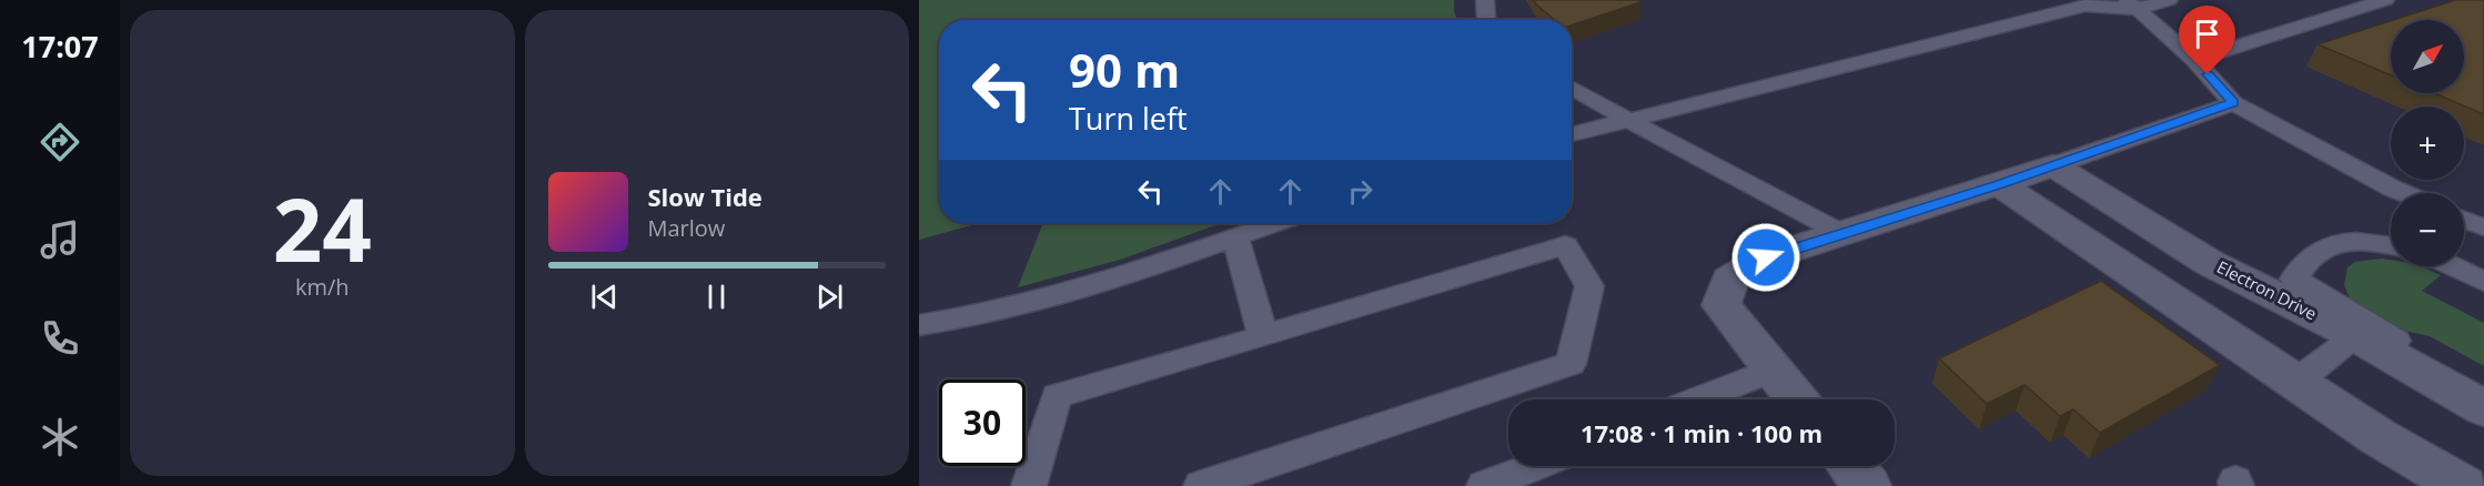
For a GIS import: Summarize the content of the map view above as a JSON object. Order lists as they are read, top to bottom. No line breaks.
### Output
{"streets":{"street":["Electron Drive"]},"north":"top right","page":{"tabs":"17:07","tile":["24","km/h"],"map_buttons":["+","−"],"turn":["90 m","Turn left"],"song":["Slow Tide","Marlow"],"limit":"30","trip":"17:08 · 1 min · 100 m"}}
